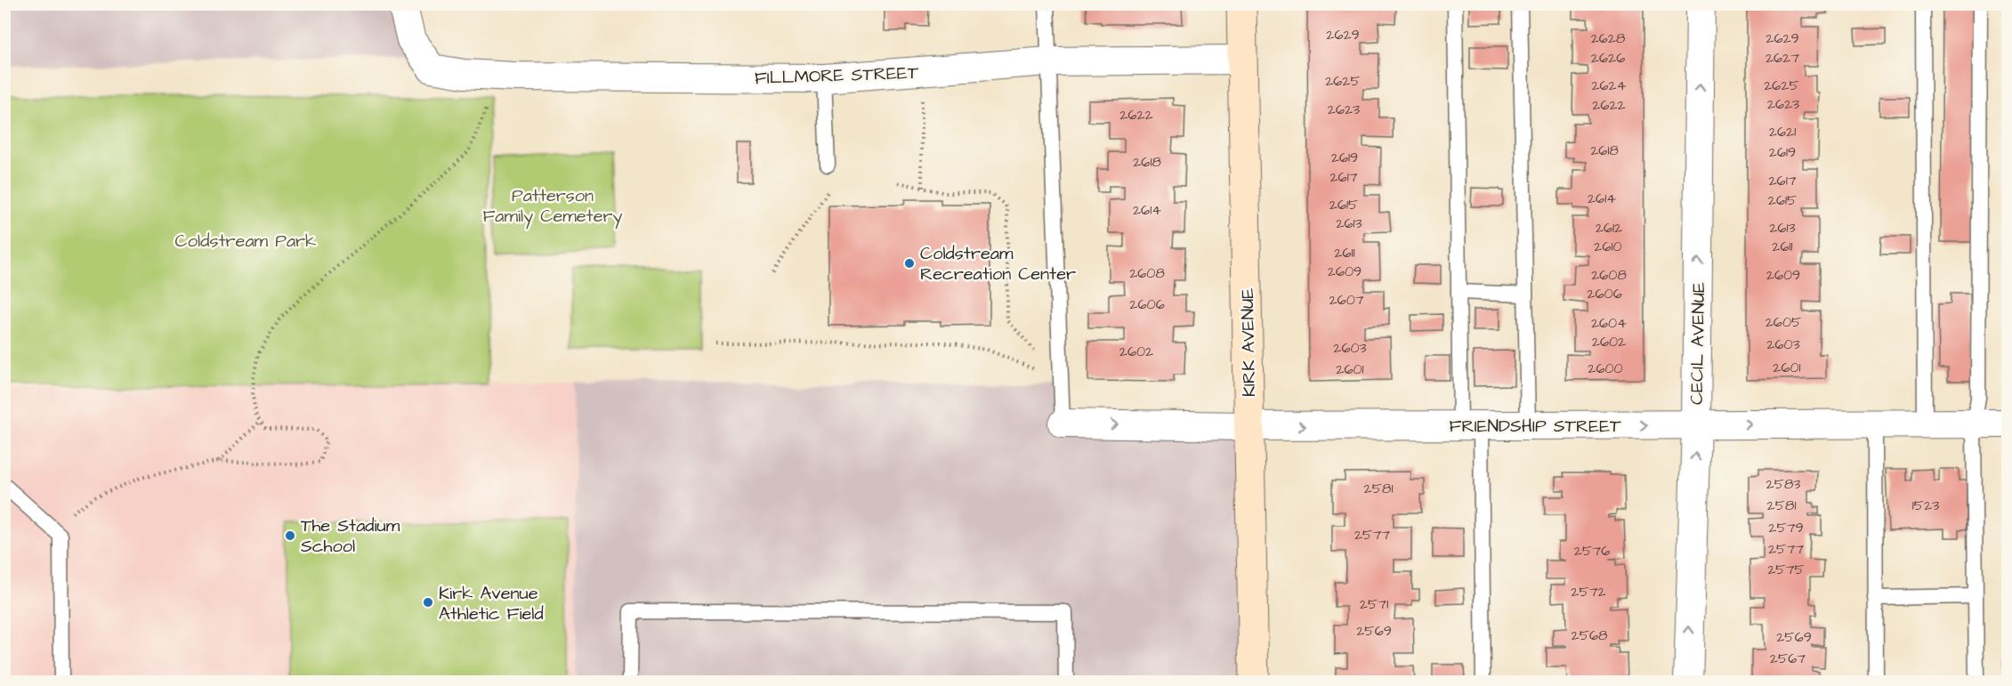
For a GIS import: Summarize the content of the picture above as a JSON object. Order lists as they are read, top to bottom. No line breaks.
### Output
{"streets":{"street":["FILLMORE STREET","KIRK AVENUE","CECIL AVENUE","FRIENDSHIP STREET"]},"crossings":[["FILLMORE STREET","KIRK AVENUE"],["KIRK AVENUE","FRIENDSHIP STREET"],["CECIL AVENUE","FRIENDSHIP STREET"]],"one_way":["CECIL AVENUE","FRIENDSHIP STREET"],"parks":["Patterson Family Cemetery","Coldstream Park"],"places":["Coldstream Recreation Center","The Stadium School","Kirk Avenue Athletic Field"],"house_numbers":["2629","2628","2629","2626","2627","2625","2624","2625","2623","2622","2623","2622","2621","2618","2619","2619","2618","2617","2617","2614","2615","2615","2614","2613","2612","2613","2610","2611","2611","2609","2608","2608","2609","2606","2607","2606","2605","2604","2602","2603","2603","2602","2601","2600","2601","2583","2581","2581","1523","2579","2577","2577","2576","2575","2572","2571","2569","2568","2569","2567"]}
